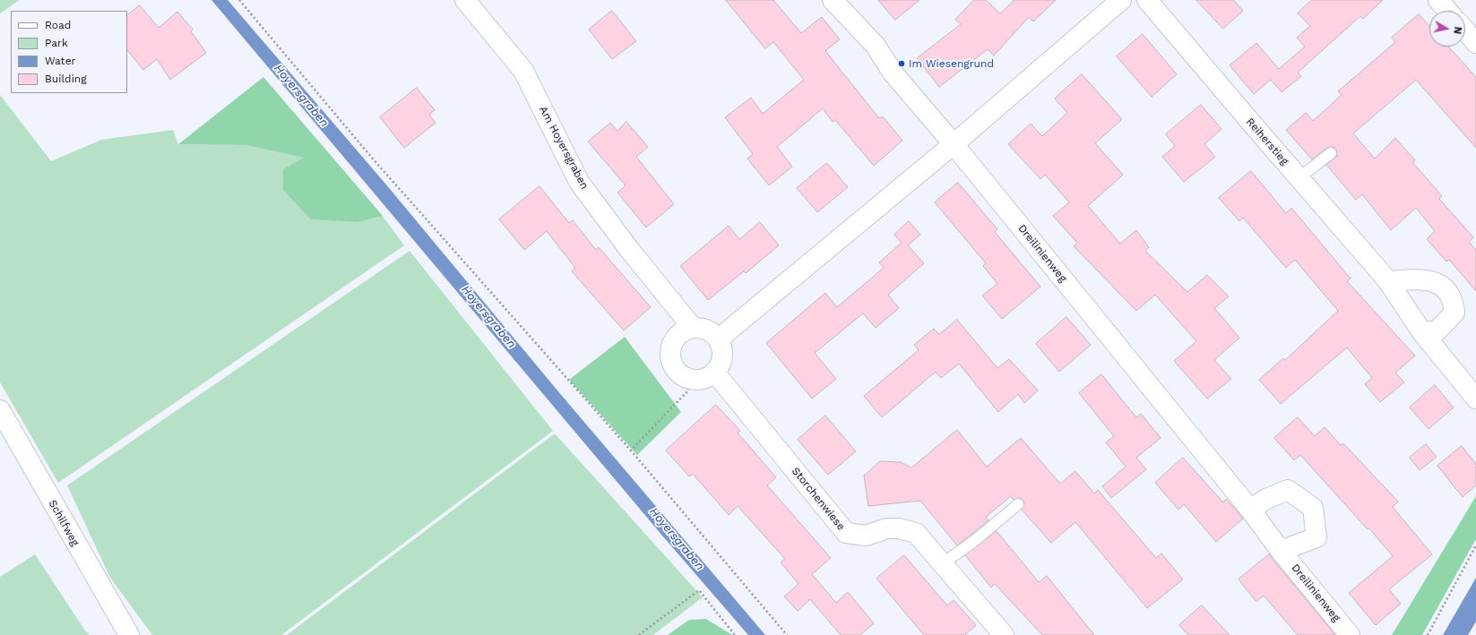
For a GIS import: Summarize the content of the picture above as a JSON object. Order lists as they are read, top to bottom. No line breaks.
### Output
{"streets":{"street":["Reiherstieg","Am Hoyersgraben","Dreilinienweg","Storchenwiese","Schilfweg"]},"crossings":[["Am Hoyersgraben","Storchenwiese"]],"water":["Hoyersgraben"],"places":["Im Wiesengrund"],"legend":["Road","Park","Water","Building"],"north":"right"}
